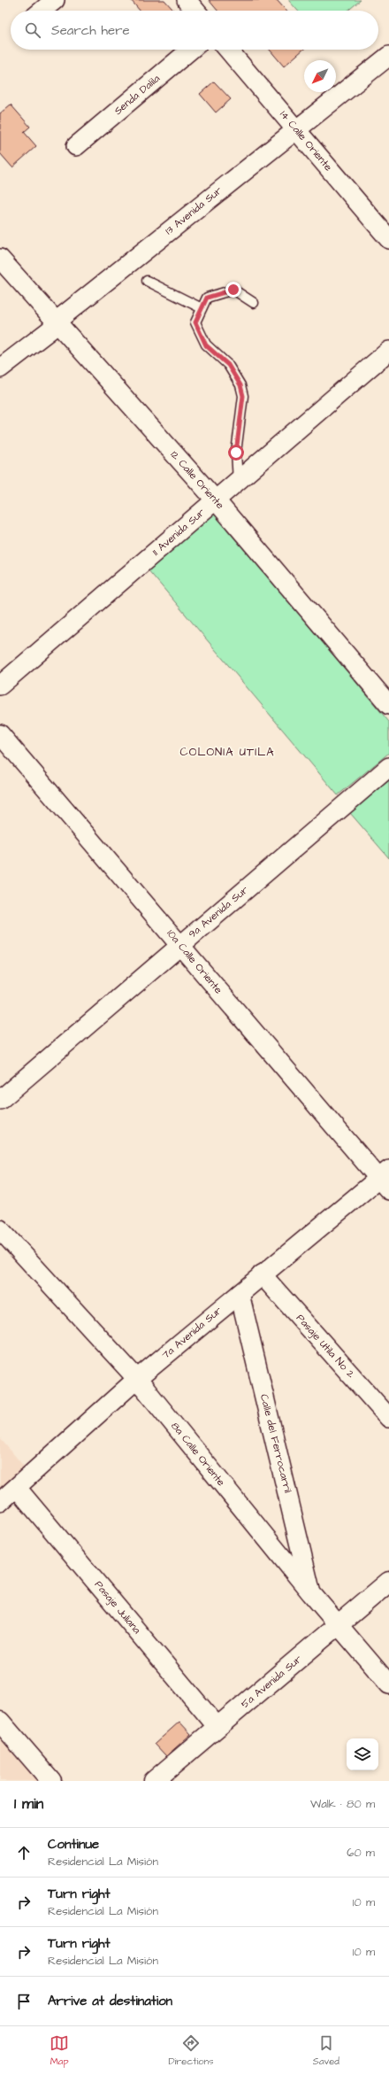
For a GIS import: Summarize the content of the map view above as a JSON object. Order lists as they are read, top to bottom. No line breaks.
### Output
{"streets":{"street":["Senda Dalila","14 Calle Oriente","13 Avenida Sur","12 Calle Oriente","11 Avenida Sur","9a Avenida Sur","10a Calle Oriente","7a Avenida Sur","Pasaje Utila No 2","Calle del Ferrocarril","8a Calle Oriente","Pasaje Juliana","5a Avenida Sur"]},"crossings":[["14 Calle Oriente","13 Avenida Sur"],["13 Avenida Sur","12 Calle Oriente"],["12 Calle Oriente","11 Avenida Sur"],["9a Avenida Sur","10a Calle Oriente"],["10a Calle Oriente","7a Avenida Sur"],["7a Avenida Sur","Pasaje Utila No 2"],["7a Avenida Sur","Calle del Ferrocarril"],["7a Avenida Sur","8a Calle Oriente"],["7a Avenida Sur","Pasaje Juliana"],["Calle del Ferrocarril","8a Calle Oriente"],["8a Calle Oriente","5a Avenida Sur"],["Pasaje Juliana","5a Avenida Sur"]],"districts":["COLONIA UTILA"],"north":"bottom left","page":{"search":"Search here","heading":["1 min","Walk · 80 m"],"list":[["Continue","Residencial La Misión","60 m"],["Turn right","Residencial La Misión","10 m"],["Turn right","Residencial La Misión","10 m"],"Arrive at destination"],"nav":["Map","Directions","Saved"]}}
